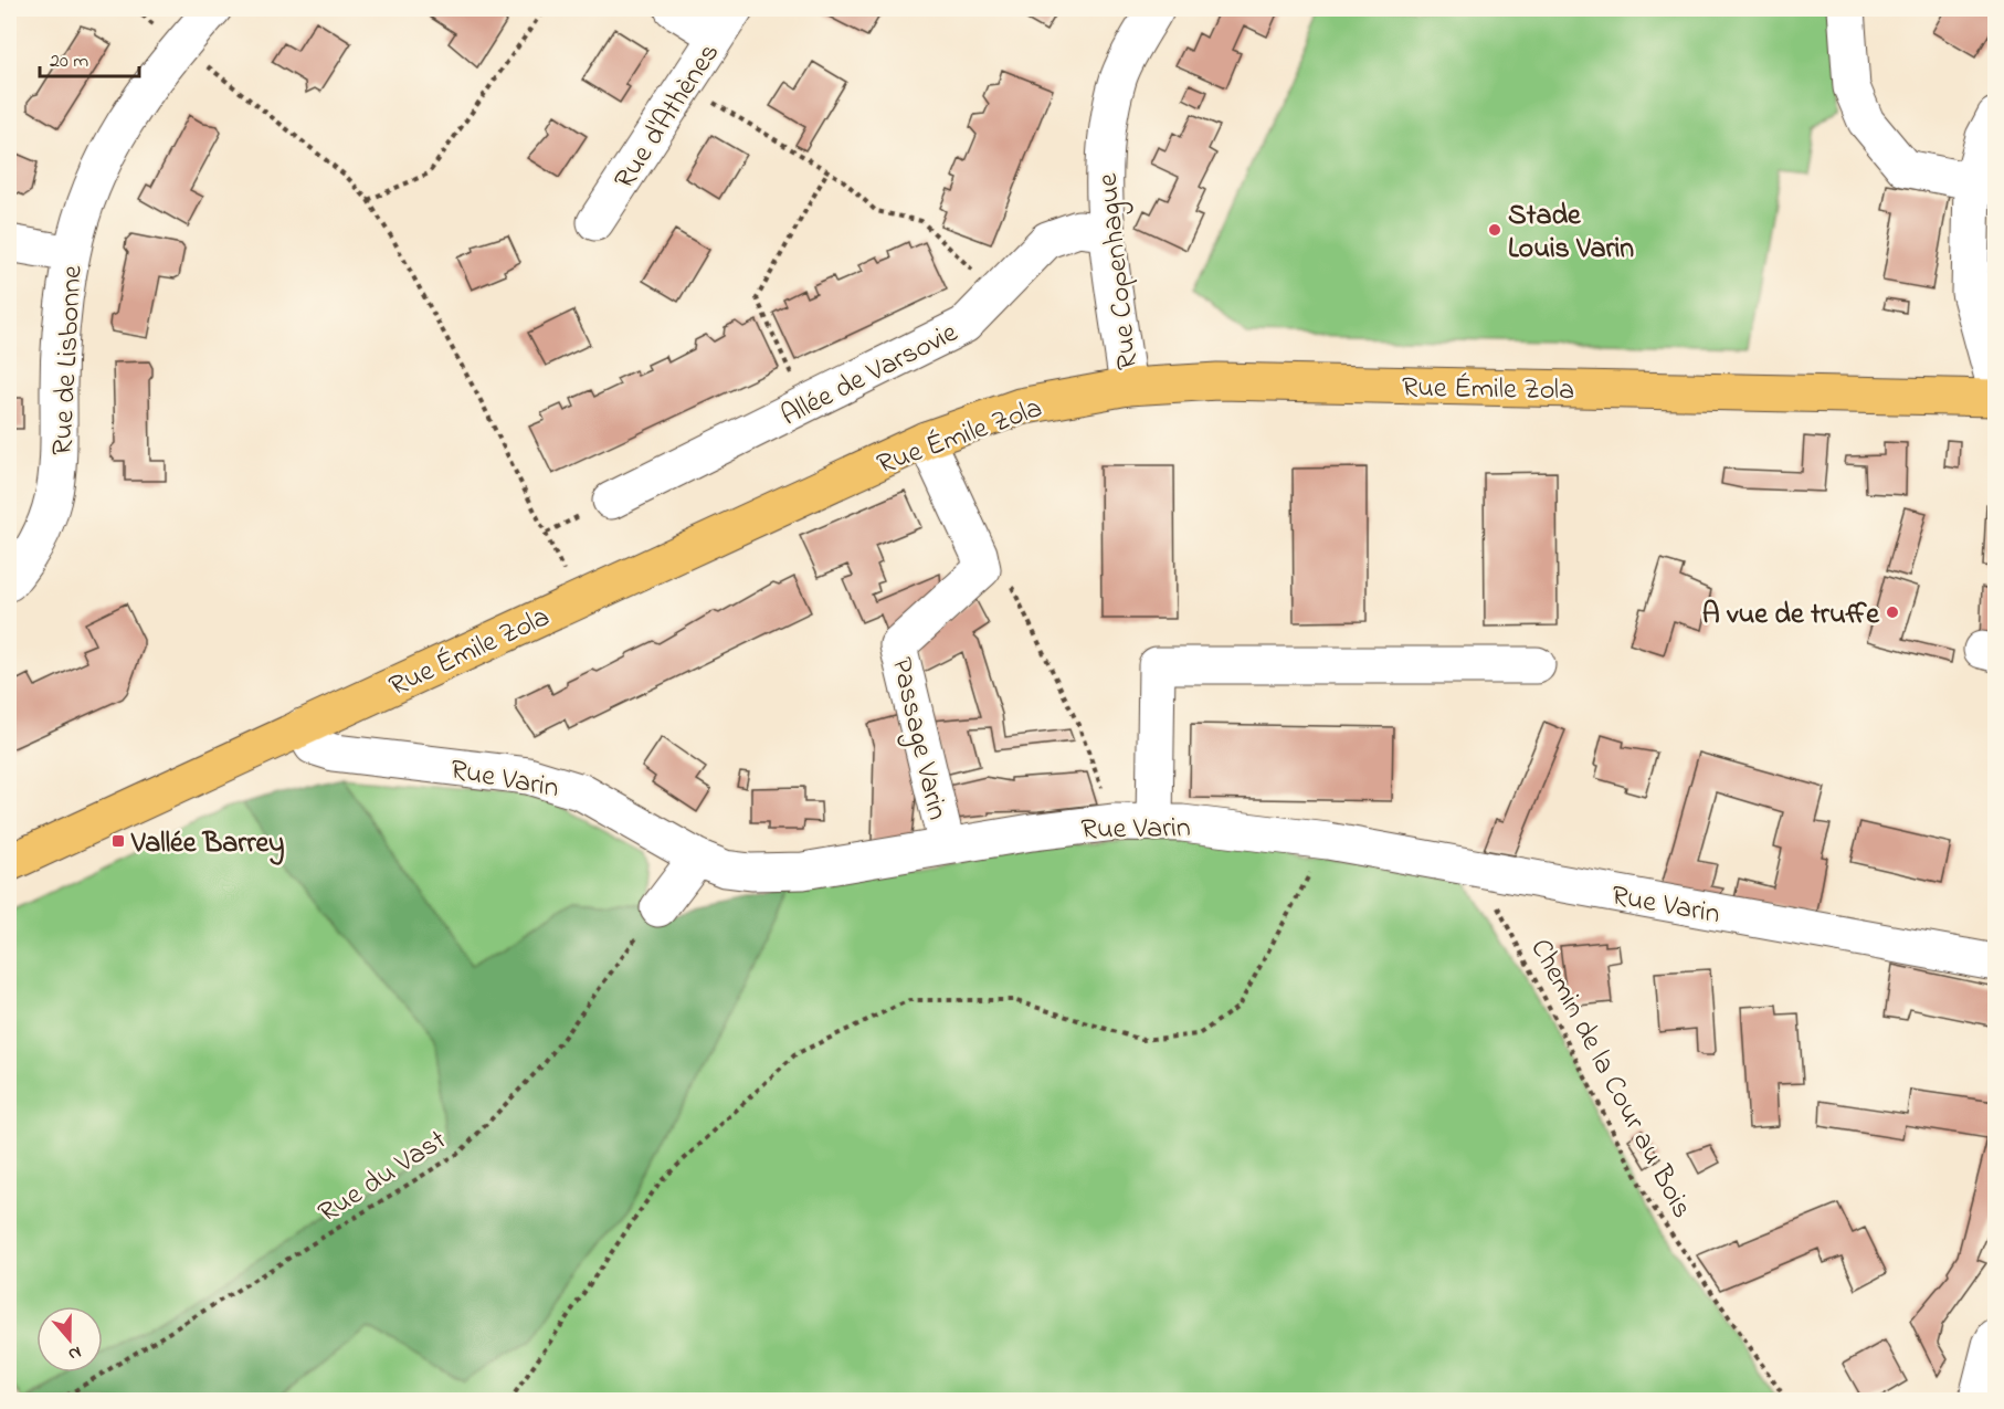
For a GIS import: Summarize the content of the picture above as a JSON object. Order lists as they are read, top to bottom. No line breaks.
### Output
{"streets":{"main road":["Rue Émile Zola"],"street":["Rue d'Athènes","Rue Copenhague","Rue de Lisbonne","Allée de Varsovie","Passage Varin","Rue Varin"],"path":["Chemin de la Cour au Bois","Rue du Vast"]},"crossings":[["Rue Copenhague","Allée de Varsovie"],["Rue Copenhague","Rue Émile Zola"],["Rue Émile Zola","Rue Varin"],["Passage Varin","Rue Varin"],["Rue Varin","Chemin de la Cour au Bois"]],"places":{"other":["Stade Louis Varin","A vue de truffe"],"transit":["Vallée Barrey"]},"scale_bar":"20 m","north":"bottom"}
